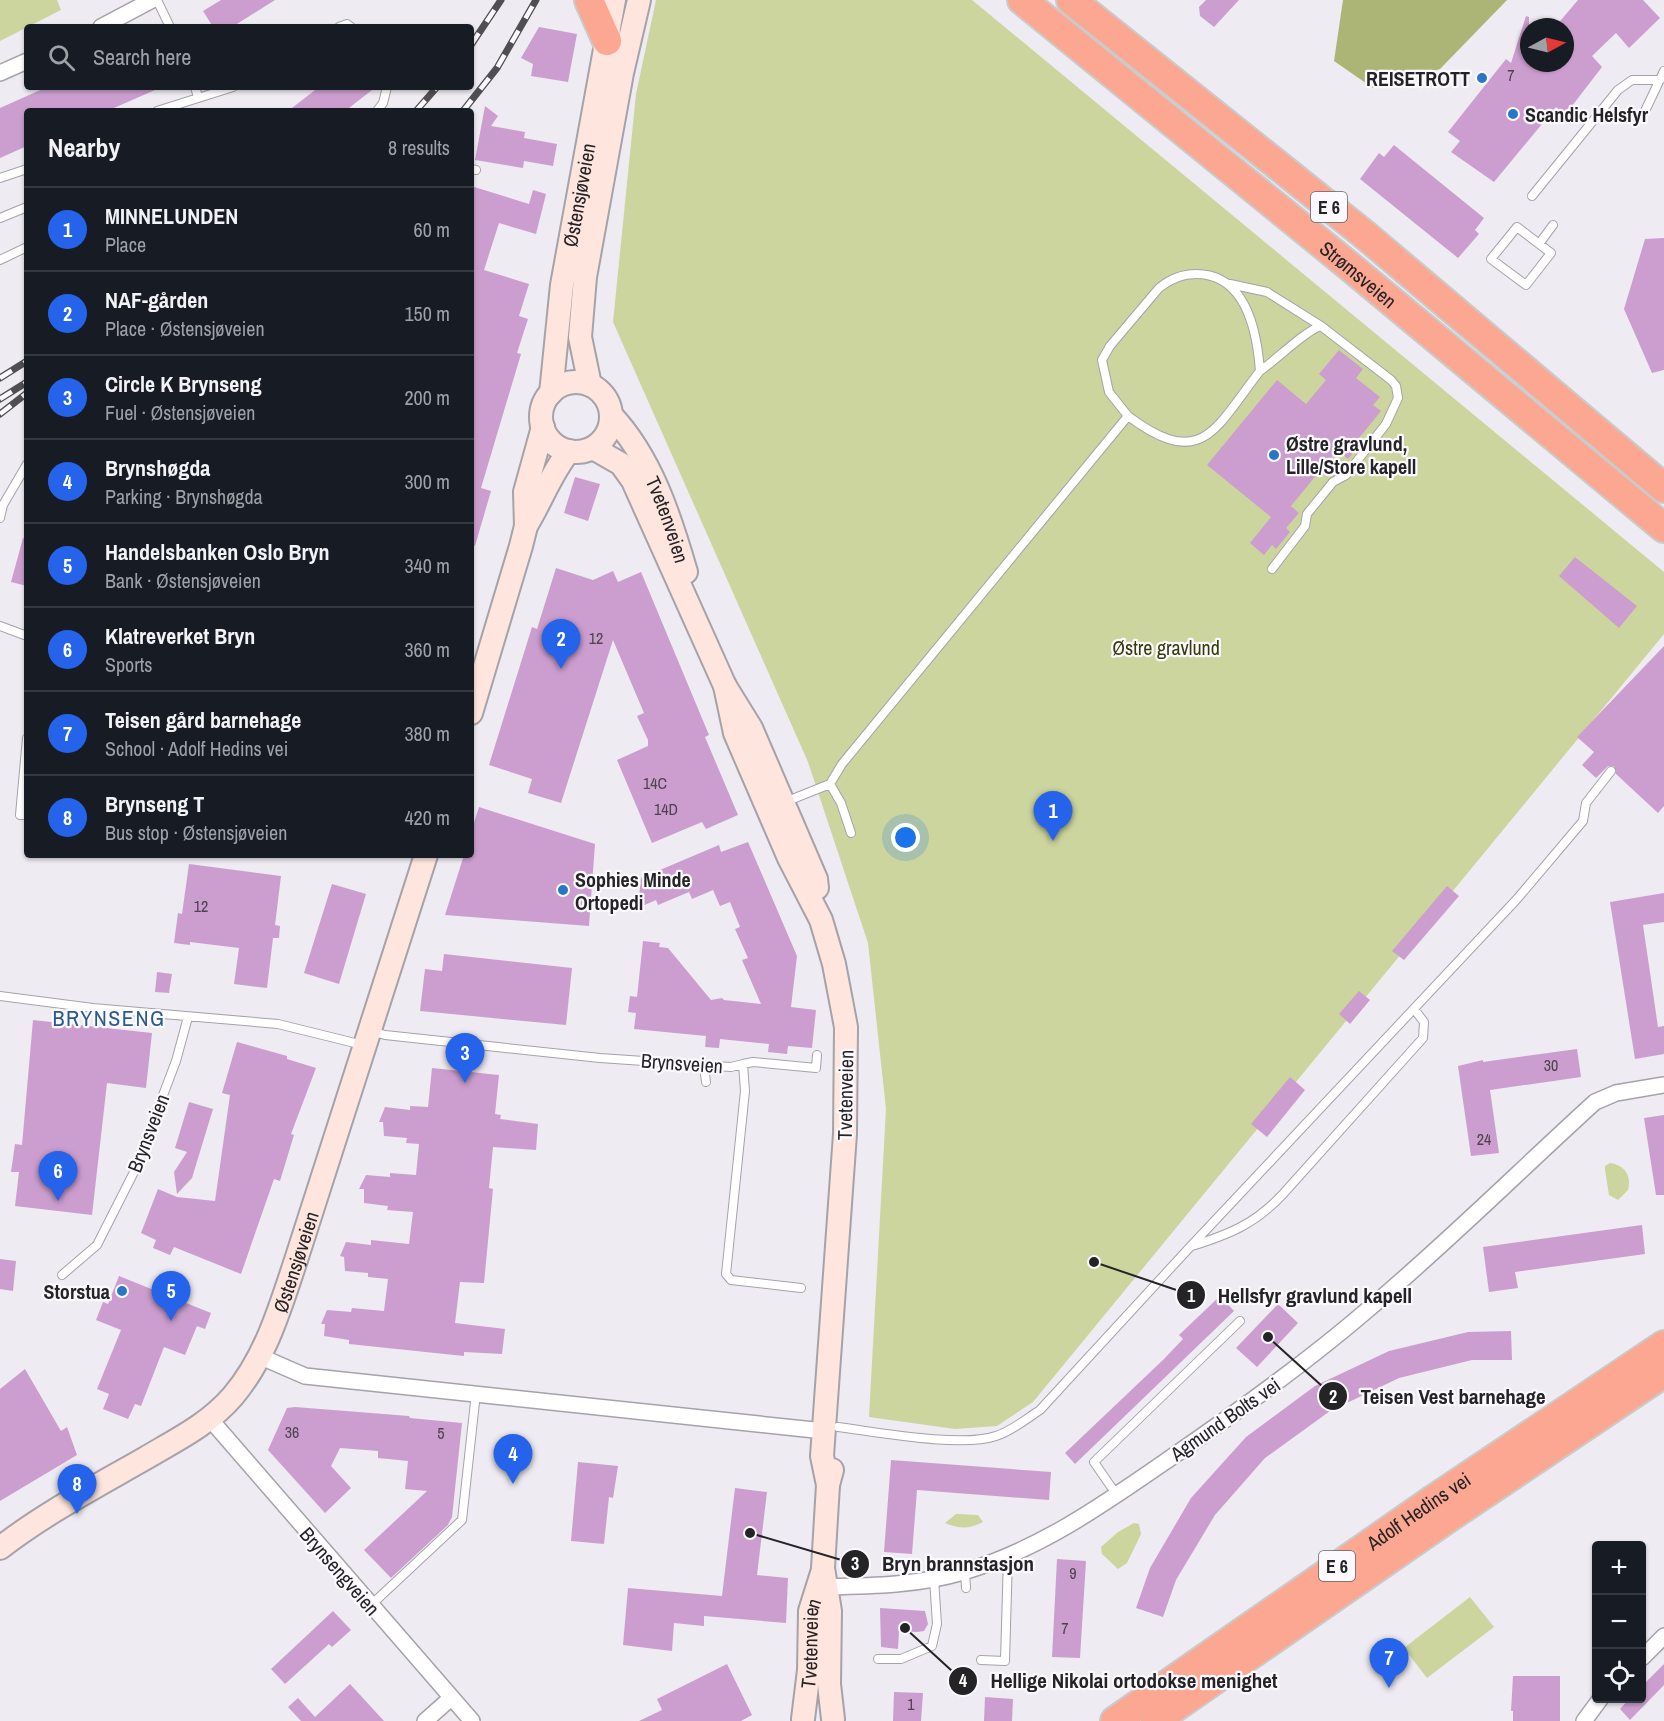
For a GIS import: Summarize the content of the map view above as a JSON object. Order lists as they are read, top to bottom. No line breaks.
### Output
{"streets":{"highway":["E 6","Strømsveien","Adolf Hedins vei"],"main road":["Østensjøveien","Tvetenveien"],"street":["Agmund Bolts vei","Brynsengveien"],"lane":["Brynsveien"]},"crossings":[["Østensjøveien","Tvetenveien"],["Østensjøveien","Brynsveien"],["Østensjøveien","Brynsengveien"],["E 6","Adolf Hedins vei"],["Tvetenveien","Agmund Bolts vei"]],"districts":["BRYNSENG"],"parks":["Østre gravlund"],"places":["REISETROTT","Scandic Helsfyr","Østre gravlund, Lille/Store kapell","Sophies Minde Ortopedi","Hellsfyr gravlund kapell","Storstua","Teisen Vest barnehage","Bryn brannstasjon","Hellige Nikolai ortodokse menighet"],"house_numbers":["7","12","14C","14D","12","30","24","36","5","9","7","1"],"north":"right","page":{"search":"Search here","heading":["Nearby","8 results"],"list":[{"mark":"1","name":"MINNELUNDEN","note":"Place","value":"60 m"},{"mark":"2","name":"NAF-gården","note":"Place · Østensjøveien","value":"150 m"},{"mark":"3","name":"Circle K Brynseng","note":"Fuel · Østensjøveien","value":"200 m"},{"mark":"4","name":"Brynshøgda","note":"Parking · Brynshøgda","value":"300 m"},{"mark":"5","name":"Handelsbanken Oslo Bryn","note":"Bank · Østensjøveien","value":"340 m"},{"mark":"6","name":"Klatreverket Bryn","note":"Sports","value":"360 m"},{"mark":"7","name":"Teisen gård barnehage","note":"School · Adolf Hedins vei","value":"380 m"},{"mark":"8","name":"Brynseng T","note":"Bus stop · Østensjøveien","value":"420 m"}],"pins":["2","1","3","6","5","4","8","7"],"map_buttons":["+","−"]}}
